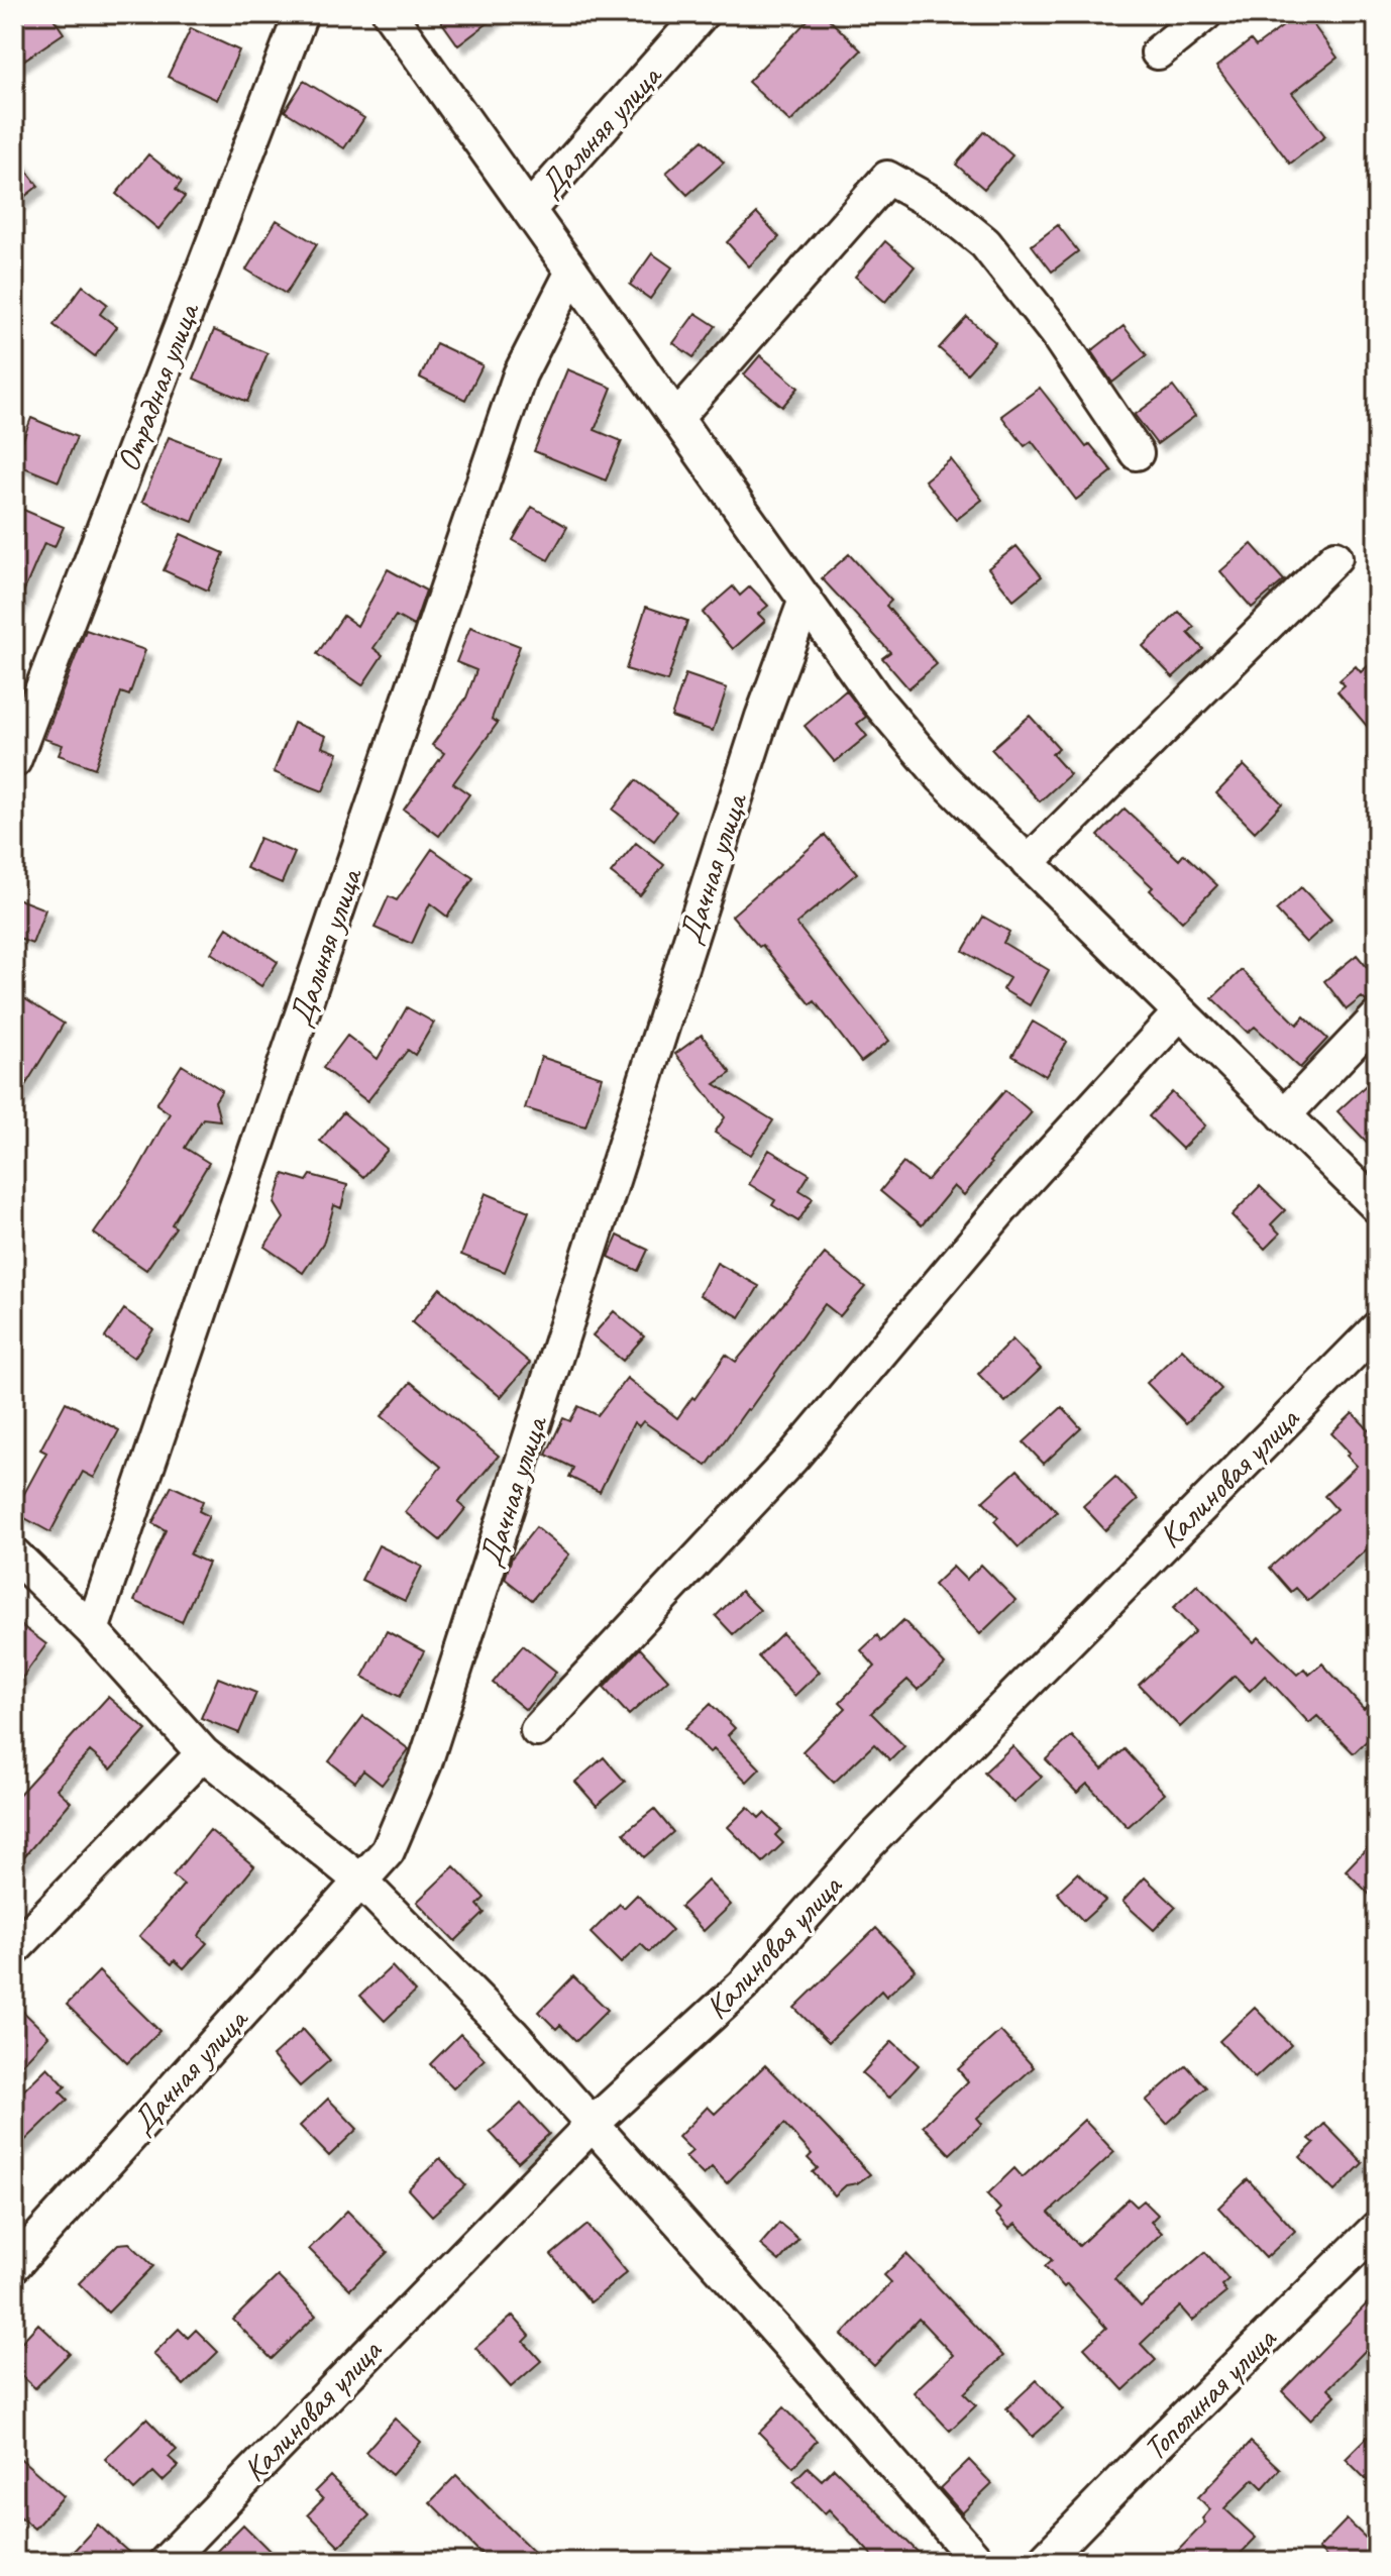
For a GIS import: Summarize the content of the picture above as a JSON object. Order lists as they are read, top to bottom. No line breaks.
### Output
{"streets":{"street":["Дальняя улица","Отрадная улица","Дачная улица","Калиновая улица","Тополиная улица"]}}
